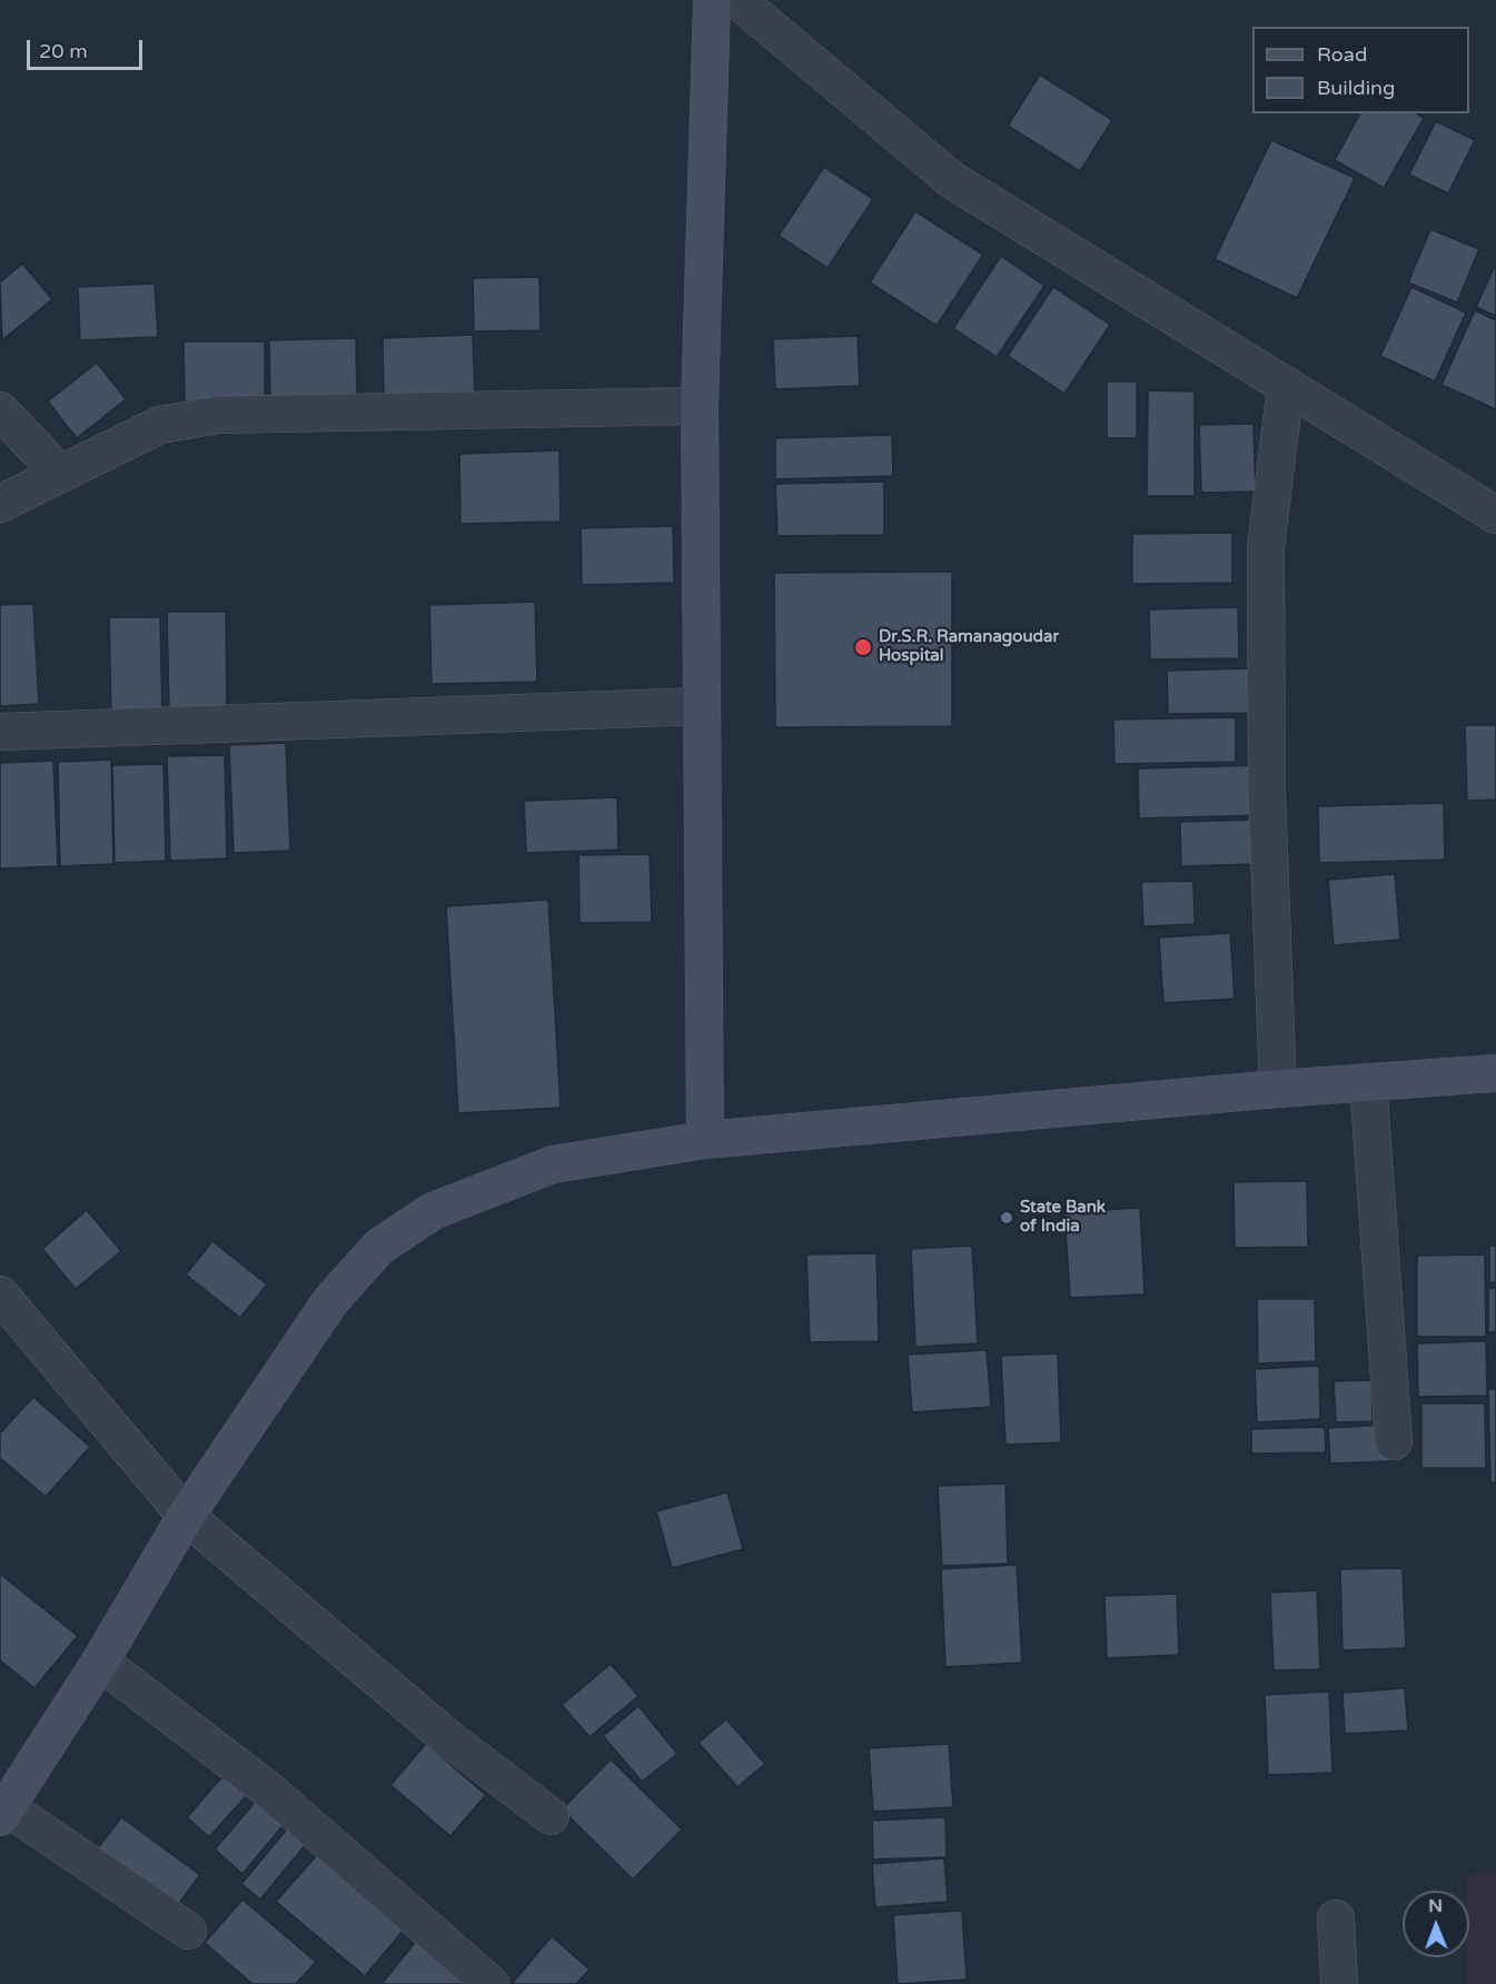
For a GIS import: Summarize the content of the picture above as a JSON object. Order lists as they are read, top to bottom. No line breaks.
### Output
{"places":["Dr.S.R. Ramanagoudar Hospital","State Bank of India"],"legend":["Road","Building"],"scale_bar":"20 m","north":"top"}
